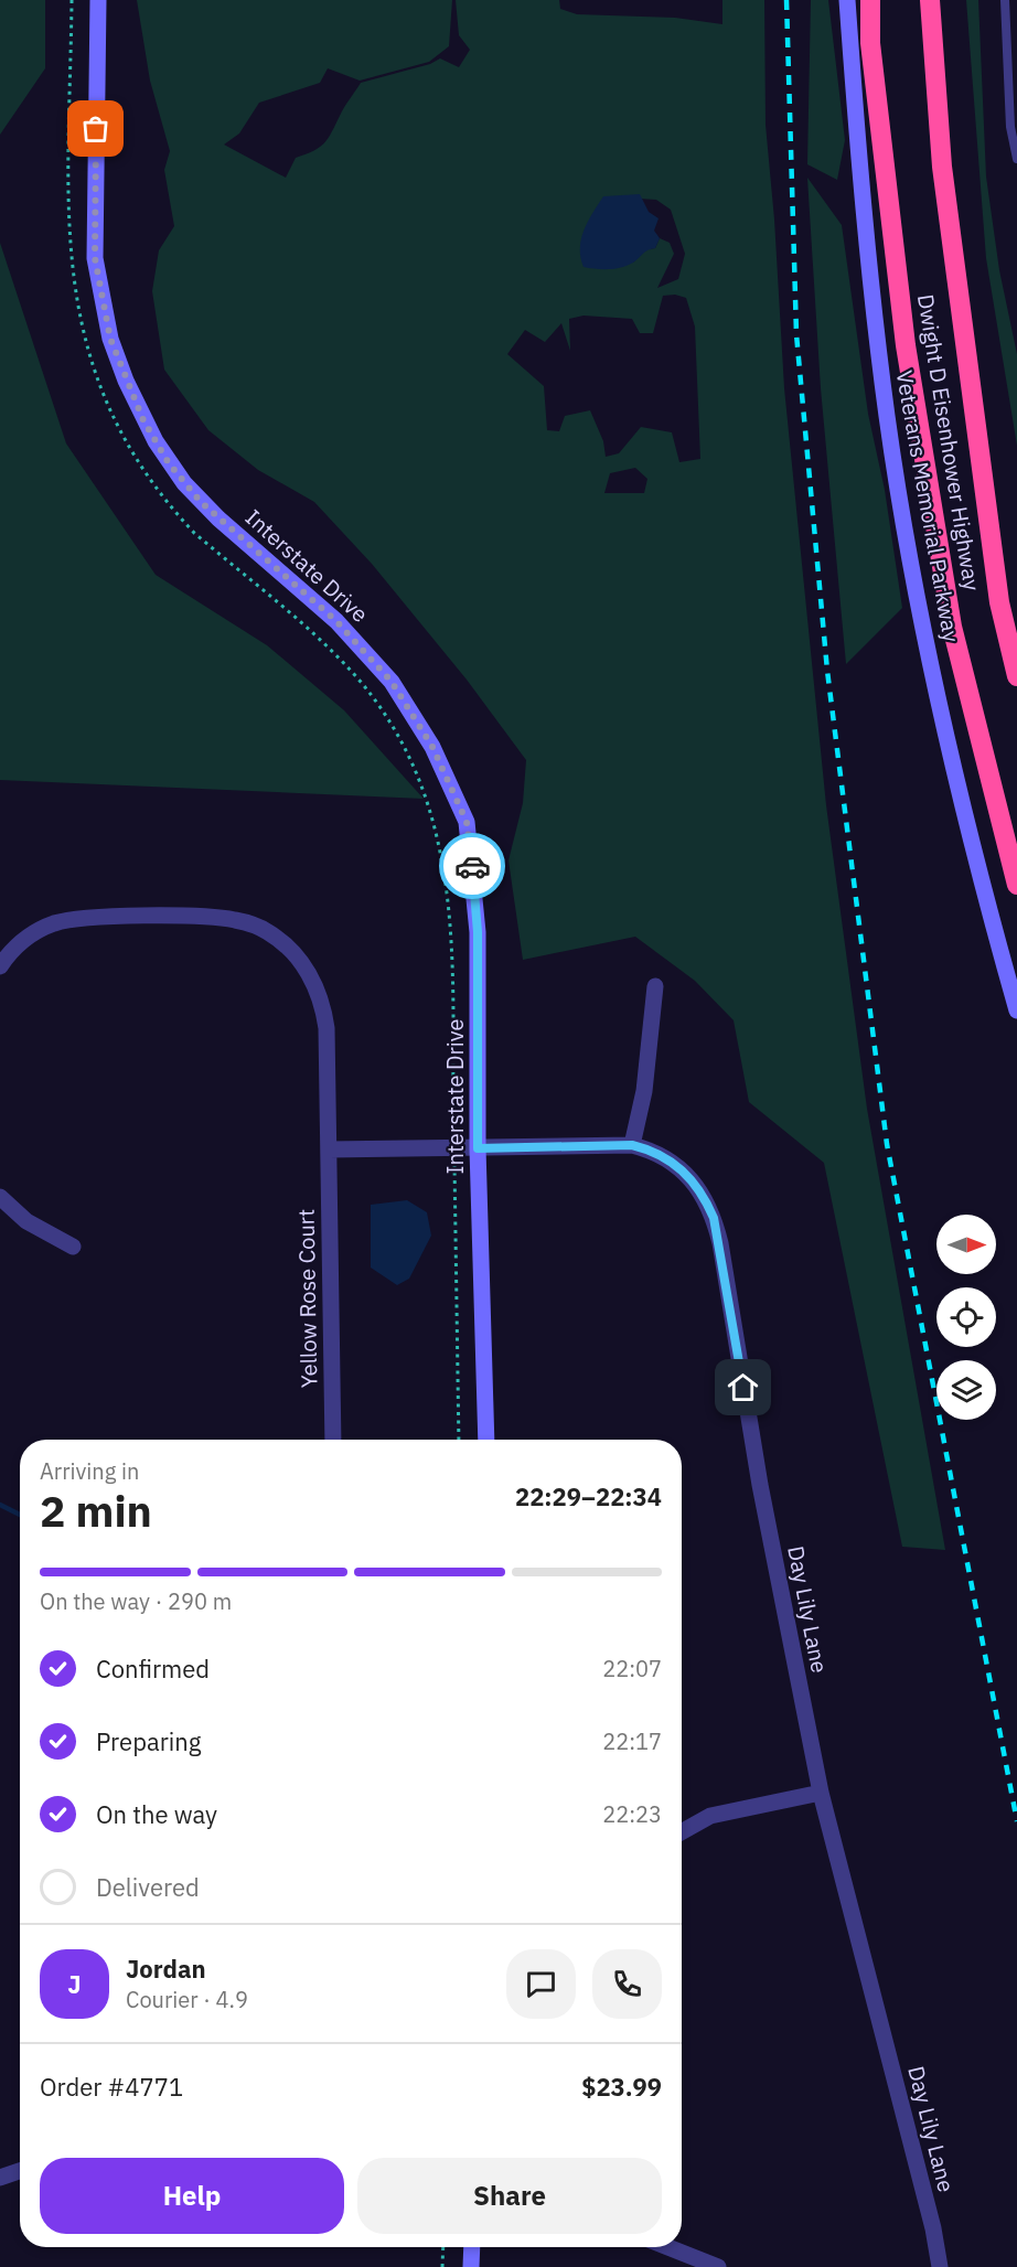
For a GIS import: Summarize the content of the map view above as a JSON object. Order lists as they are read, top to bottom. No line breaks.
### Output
{"streets":{"highway":["Dwight D Eisenhower Highway"],"main road":["Veterans Memorial Parkway","Interstate Drive"],"street":["Yellow Rose Court","Day Lily Lane"]},"crossings":[["Interstate Drive","Day Lily Lane"],["Yellow Rose Court","Day Lily Lane"]],"north":"right","page":{"heading":["2 min","Arriving in","22:29–22:34"],"panel":["Jordan","Courier · 4.9","Order #4771","$23.99"],"bar":"On the way · 290 m","list":[["Confirmed","22:07"],["Preparing","22:17"],["On the way","22:23"],"Delivered"],"round":"J","buttons":["Help","Share"]}}
